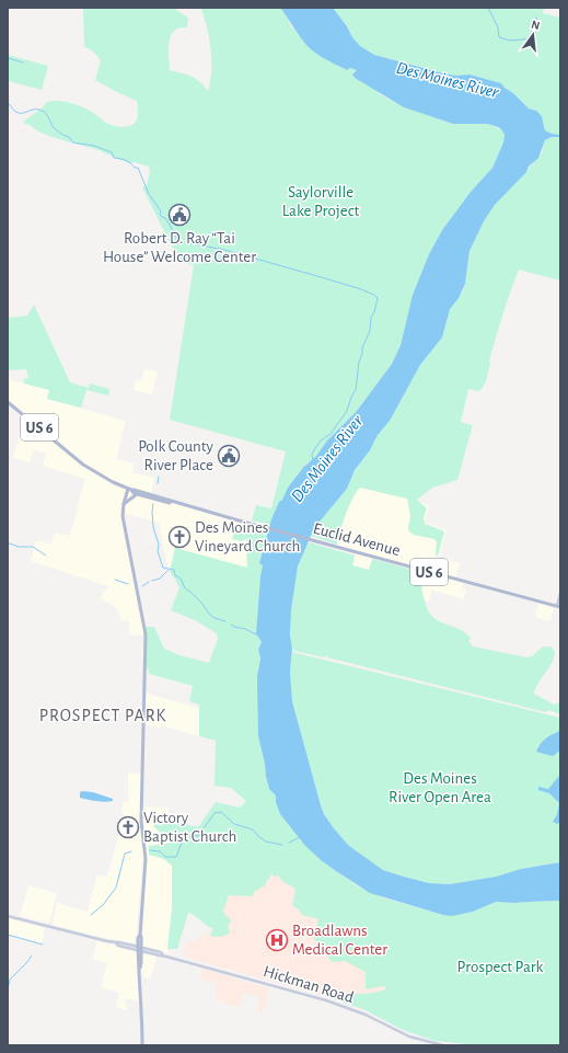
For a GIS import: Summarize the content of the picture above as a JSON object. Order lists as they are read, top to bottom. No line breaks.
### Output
{"streets":{"main road":["US 6","Euclid Avenue","Hickman Road"]},"crossings":[["US 6","Euclid Avenue"]],"districts":["PROSPECT PARK"],"water":["Des Moines River"],"parks":["Saylorville Lake Project","Des Moines River Open Area","Prospect Park"],"places":{"public building":["Robert D. Ray “Tai House” Welcome Center","Polk County River Place"],"church":["Des Moines Vineyard Church","Victory Baptist Church"],"hospital":["Broadlawns Medical Center"]},"north":"top"}
